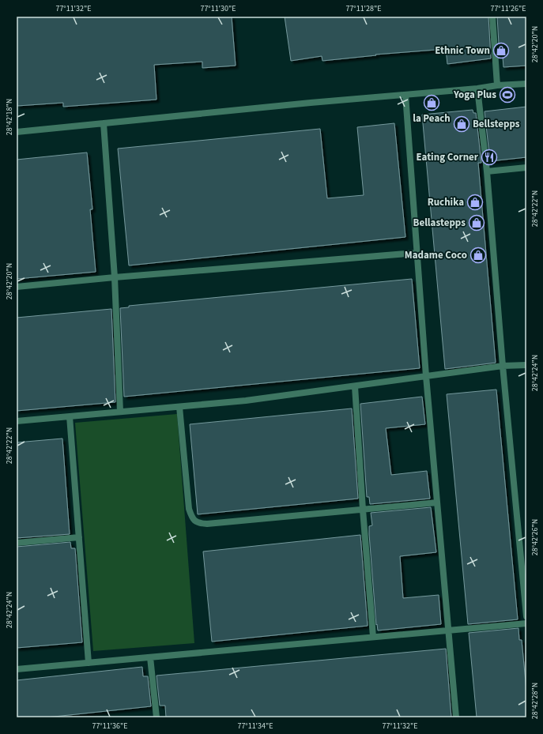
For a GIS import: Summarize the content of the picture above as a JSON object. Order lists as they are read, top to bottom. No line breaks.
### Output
{"places":{"shop":["Ethnic Town","la Peach","Bellstepps","Ruchika","Bellastepps","Madame Coco"],"sports":["Yoga Plus"],"restaurant":["Eating Corner"]},"coordinates":["77°11'32\"E","77°11'30\"E","77°11'28\"E","77°11'26\"E","28°42'20\"N","28°42'18\"N","28°42'22\"N","28°42'24\"N","28°42'26\"N","28°42'28\"N","77°11'36\"E","77°11'34\"E"]}
